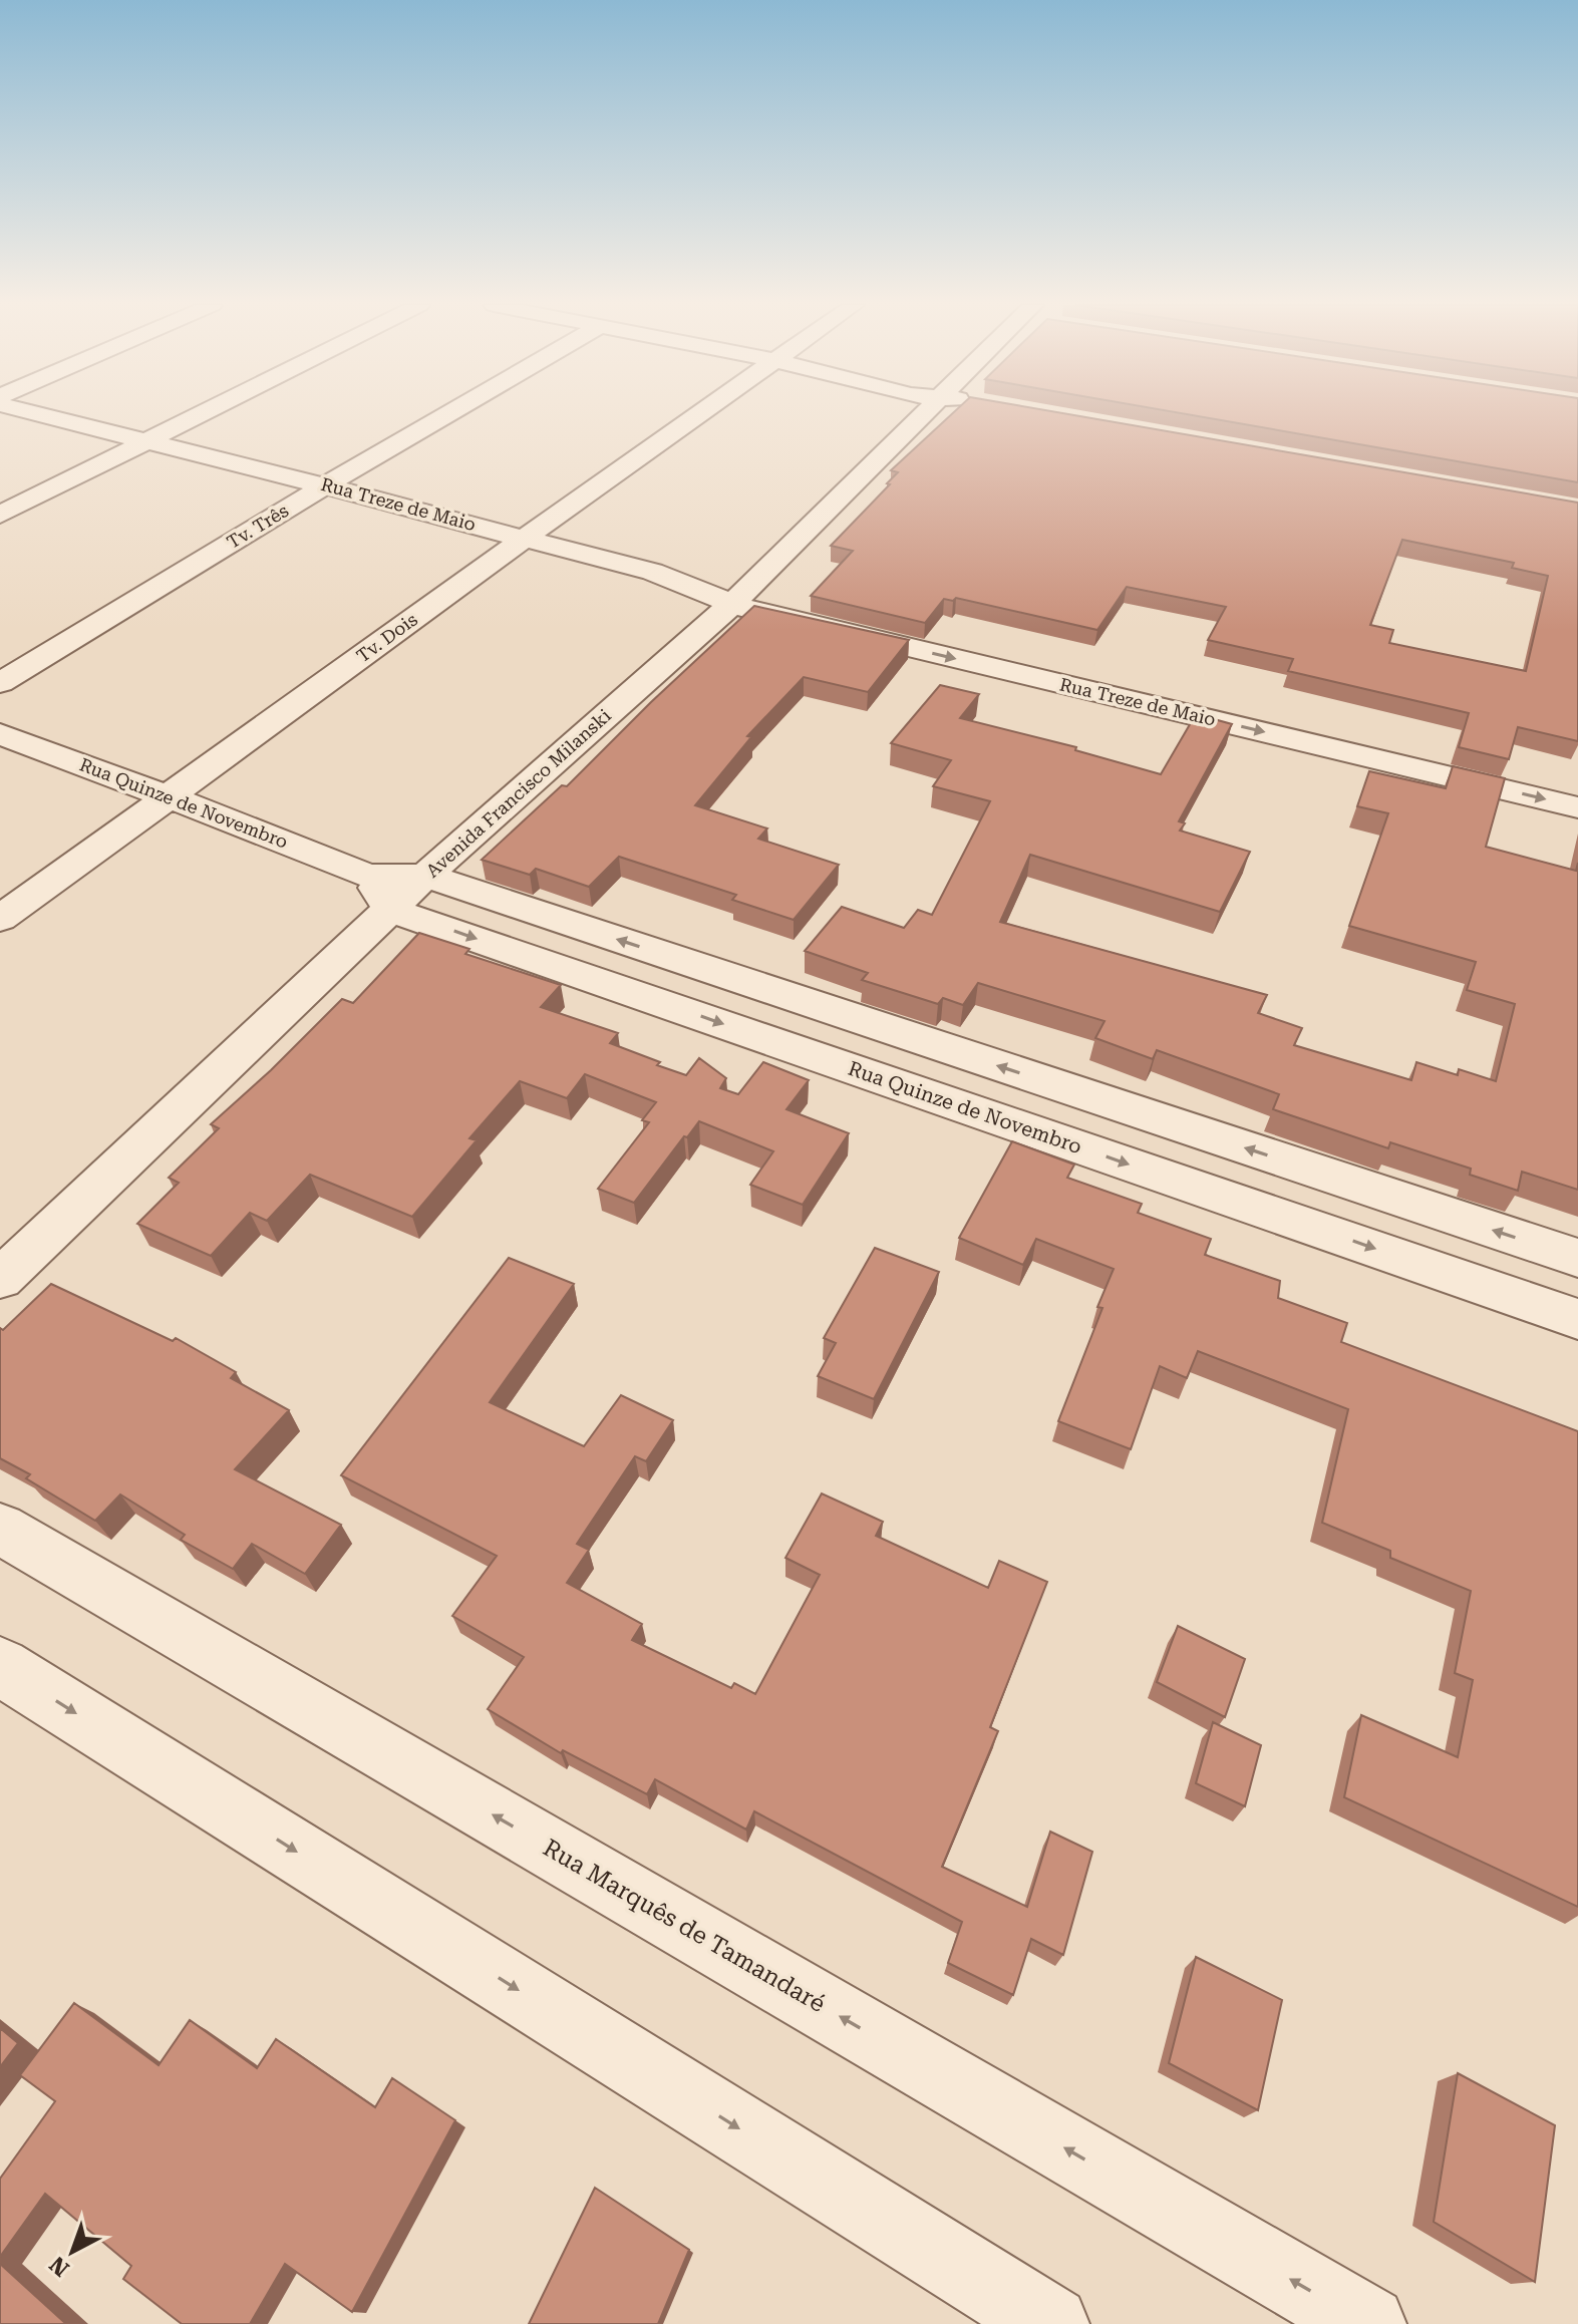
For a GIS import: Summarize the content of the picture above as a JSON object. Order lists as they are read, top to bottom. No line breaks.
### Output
{"streets":{"street":["Rua Treze de Maio","Tv. Três","Tv. Dois","Avenida Francisco Milanski","Rua Quinze de Novembro","Rua Marquês de Tamandaré"]},"crossings":[["Rua Treze de Maio","Tv. Três"],["Rua Treze de Maio","Tv. Dois"],["Rua Treze de Maio","Avenida Francisco Milanski"],["Tv. Dois","Rua Quinze de Novembro"],["Avenida Francisco Milanski","Rua Quinze de Novembro"]],"north":"bottom left"}
